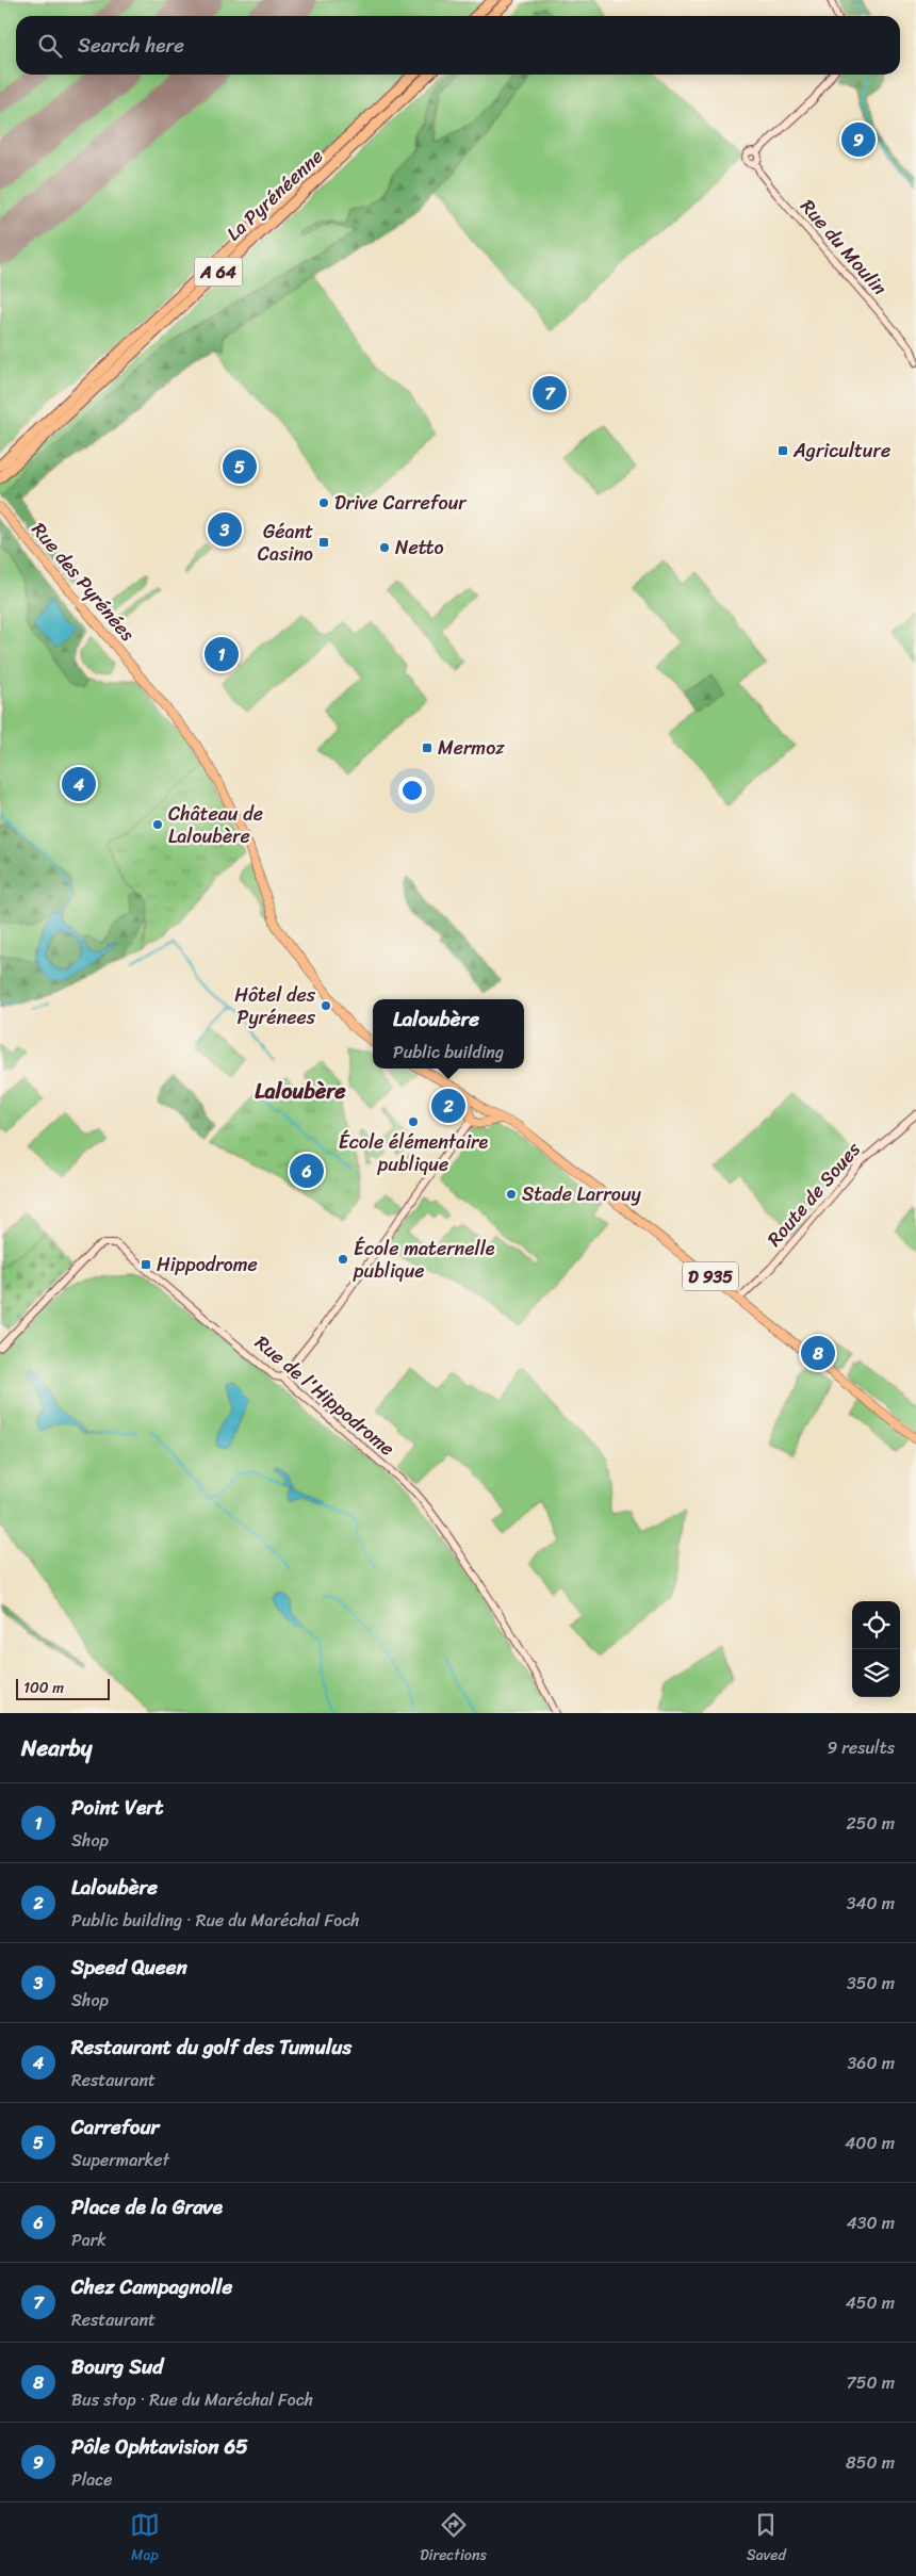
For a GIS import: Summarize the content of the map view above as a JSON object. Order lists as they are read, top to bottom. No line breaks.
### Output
{"streets":{"highway":["La Pyrénéenne","A 64"],"main road":["Rue du Moulin","Rue des Pyrénées","Route de Soues","D 935","Rue de l'Hippodrome"]},"crossings":[["Route de Soues","D 935"]],"districts":["Laloubère"],"places":{"transit":["Agriculture","Géant Casino","Mermoz","Hippodrome"],"other":["Drive Carrefour","Netto","Château de Laloubère","Hôtel des Pyrénees","École élémentaire publique","Stade Larrouy","École maternelle publique"]},"scale_bar":"100 m","page":{"search":"Search here","pins":["9","7","5","3","1","4","2","6","8"],"popup":["Laloubère","Public building"],"scale":"100 m","heading":["Nearby","9 results"],"list":[{"mark":"1","name":"Point Vert","note":"Shop","value":"250 m"},{"mark":"2","name":"Laloubère","note":"Public building · Rue du Maréchal Foch","value":"340 m"},{"mark":"3","name":"Speed Queen","note":"Shop","value":"350 m"},{"mark":"4","name":"Restaurant du golf des Tumulus","note":"Restaurant","value":"360 m"},{"mark":"5","name":"Carrefour","note":"Supermarket","value":"400 m"},{"mark":"6","name":"Place de la Grave","note":"Park","value":"430 m"},{"mark":"7","name":"Chez Campagnolle","note":"Restaurant","value":"450 m"},{"mark":"8","name":"Bourg Sud","note":"Bus stop · Rue du Maréchal Foch","value":"750 m"},{"mark":"9","name":"Pôle Ophtavision 65","note":"Place","value":"850 m"}],"nav":["Map","Directions","Saved"]}}
